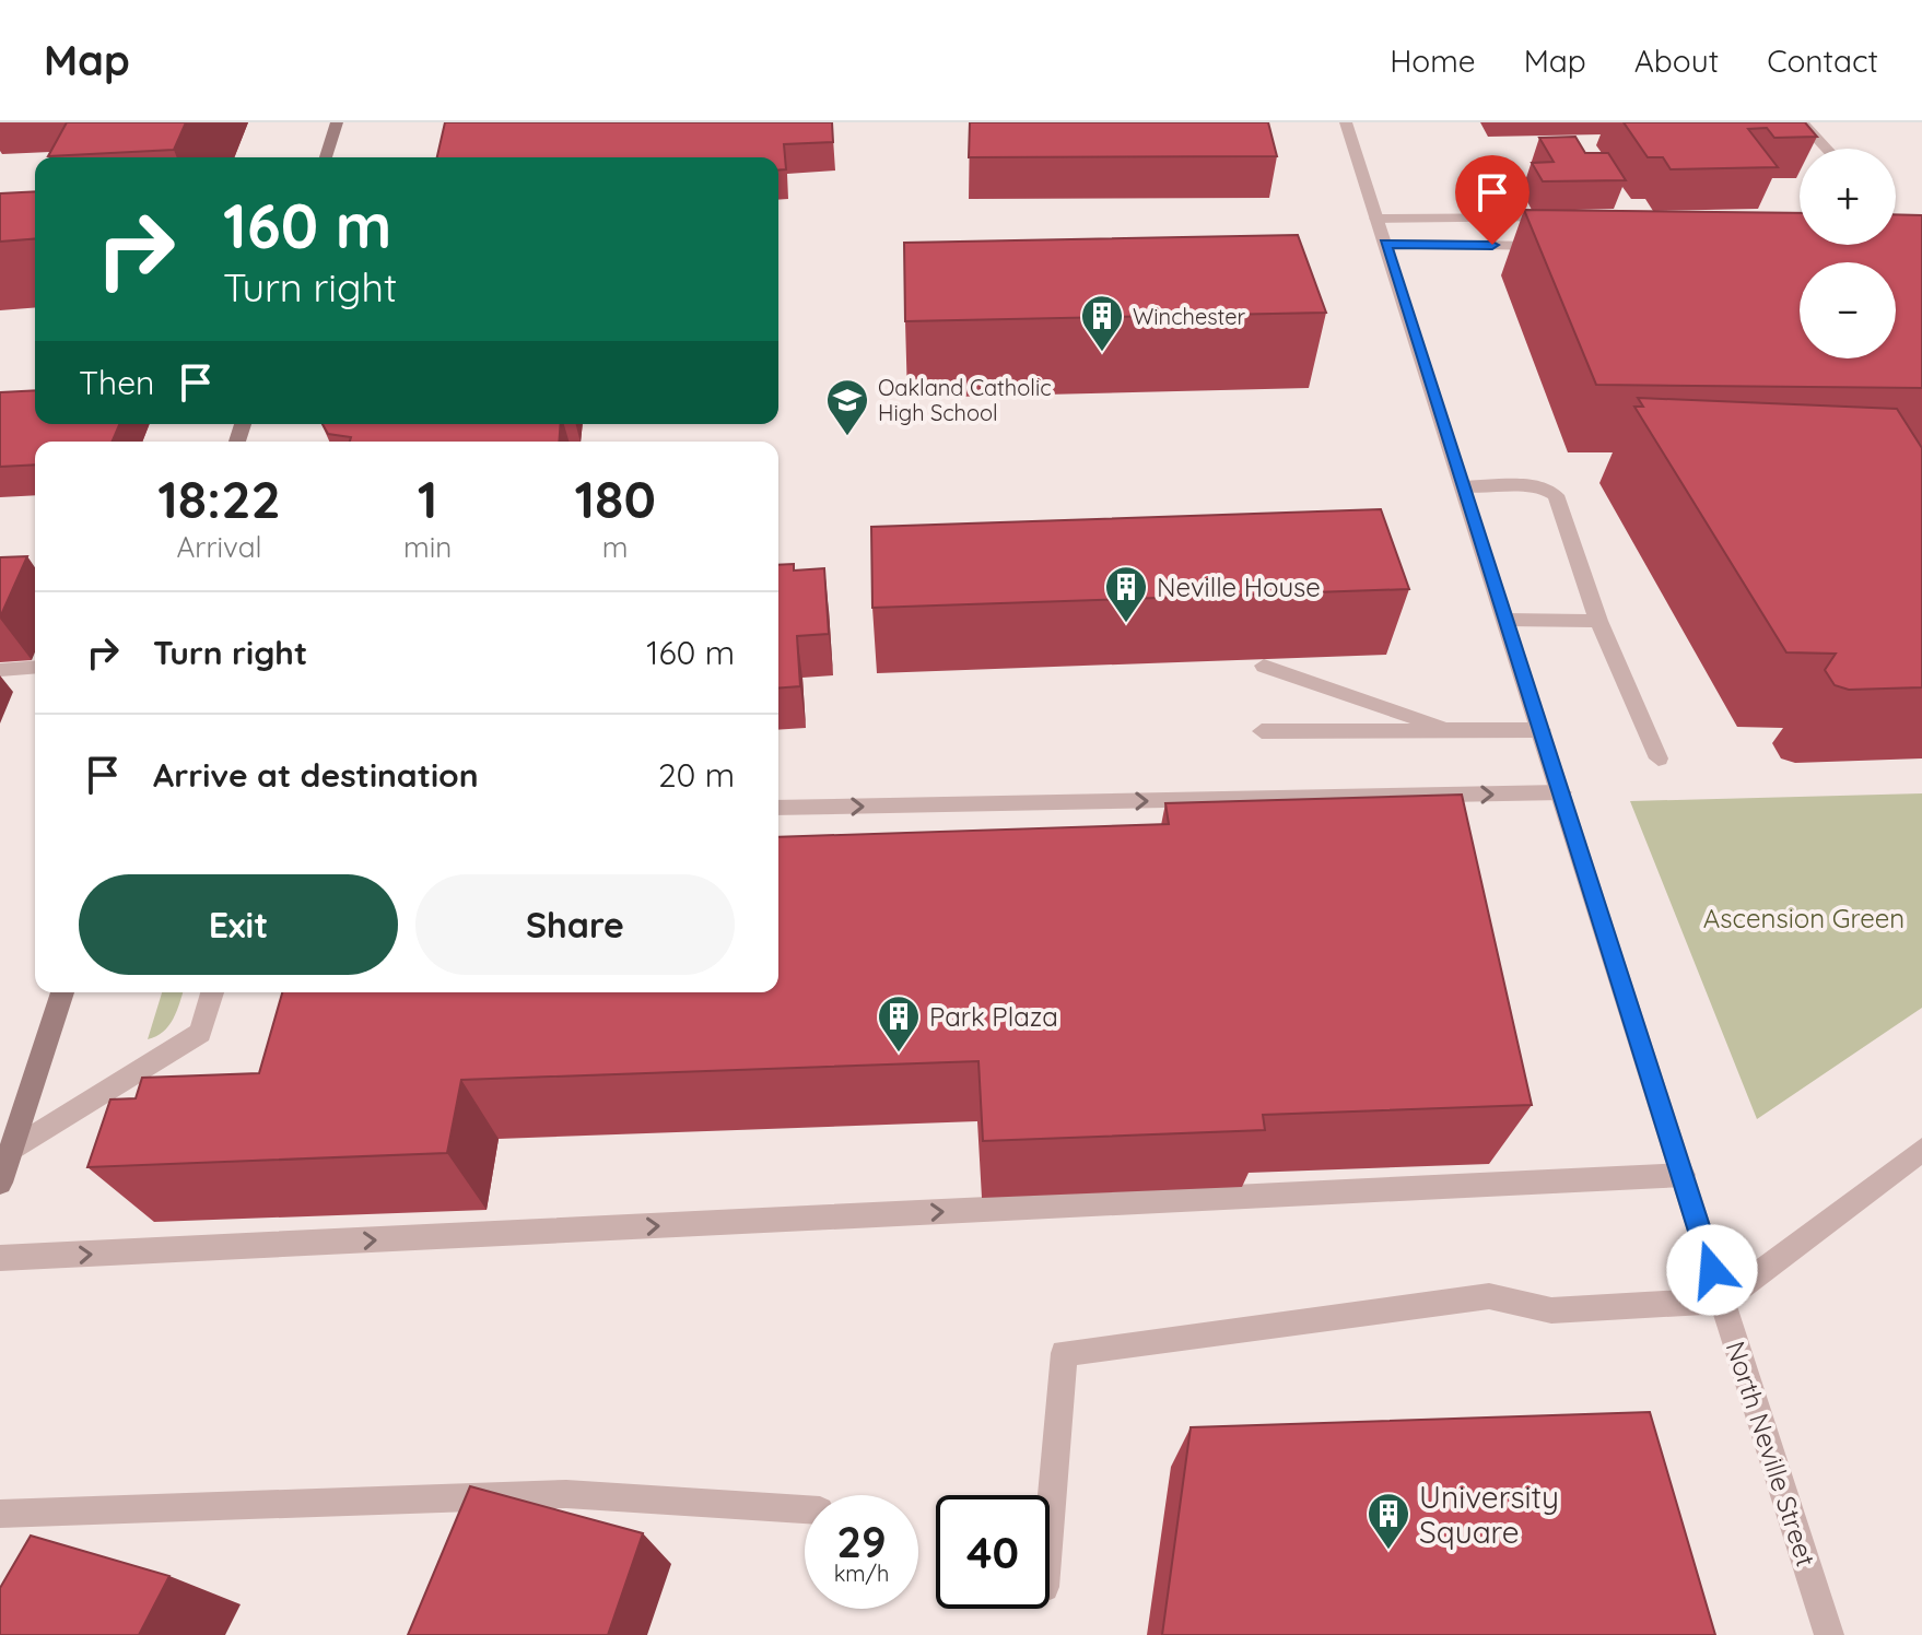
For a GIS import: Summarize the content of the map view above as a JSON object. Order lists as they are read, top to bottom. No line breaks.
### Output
{"streets":{"street":["North Neville Street"]},"parks":["Ascension Green"],"places":{"building":["Winchester","Neville House","Park Plaza","University Square"],"school or university":["Oakland Catholic High School"]},"page":{"header":"Map","nav":["Home","Map","About","Contact"],"map_buttons":["+","−"],"turn":["160 m","Turn right"],"then":"Then","eta":["18:22","Arrival","1","min","180","m"],"list":[{"name":"Turn right","value":"160 m"},{"name":"Arrive at destination","value":"20 m"}],"buttons":["Exit","Share"],"speed":"29 km/h","limit":"40"}}
